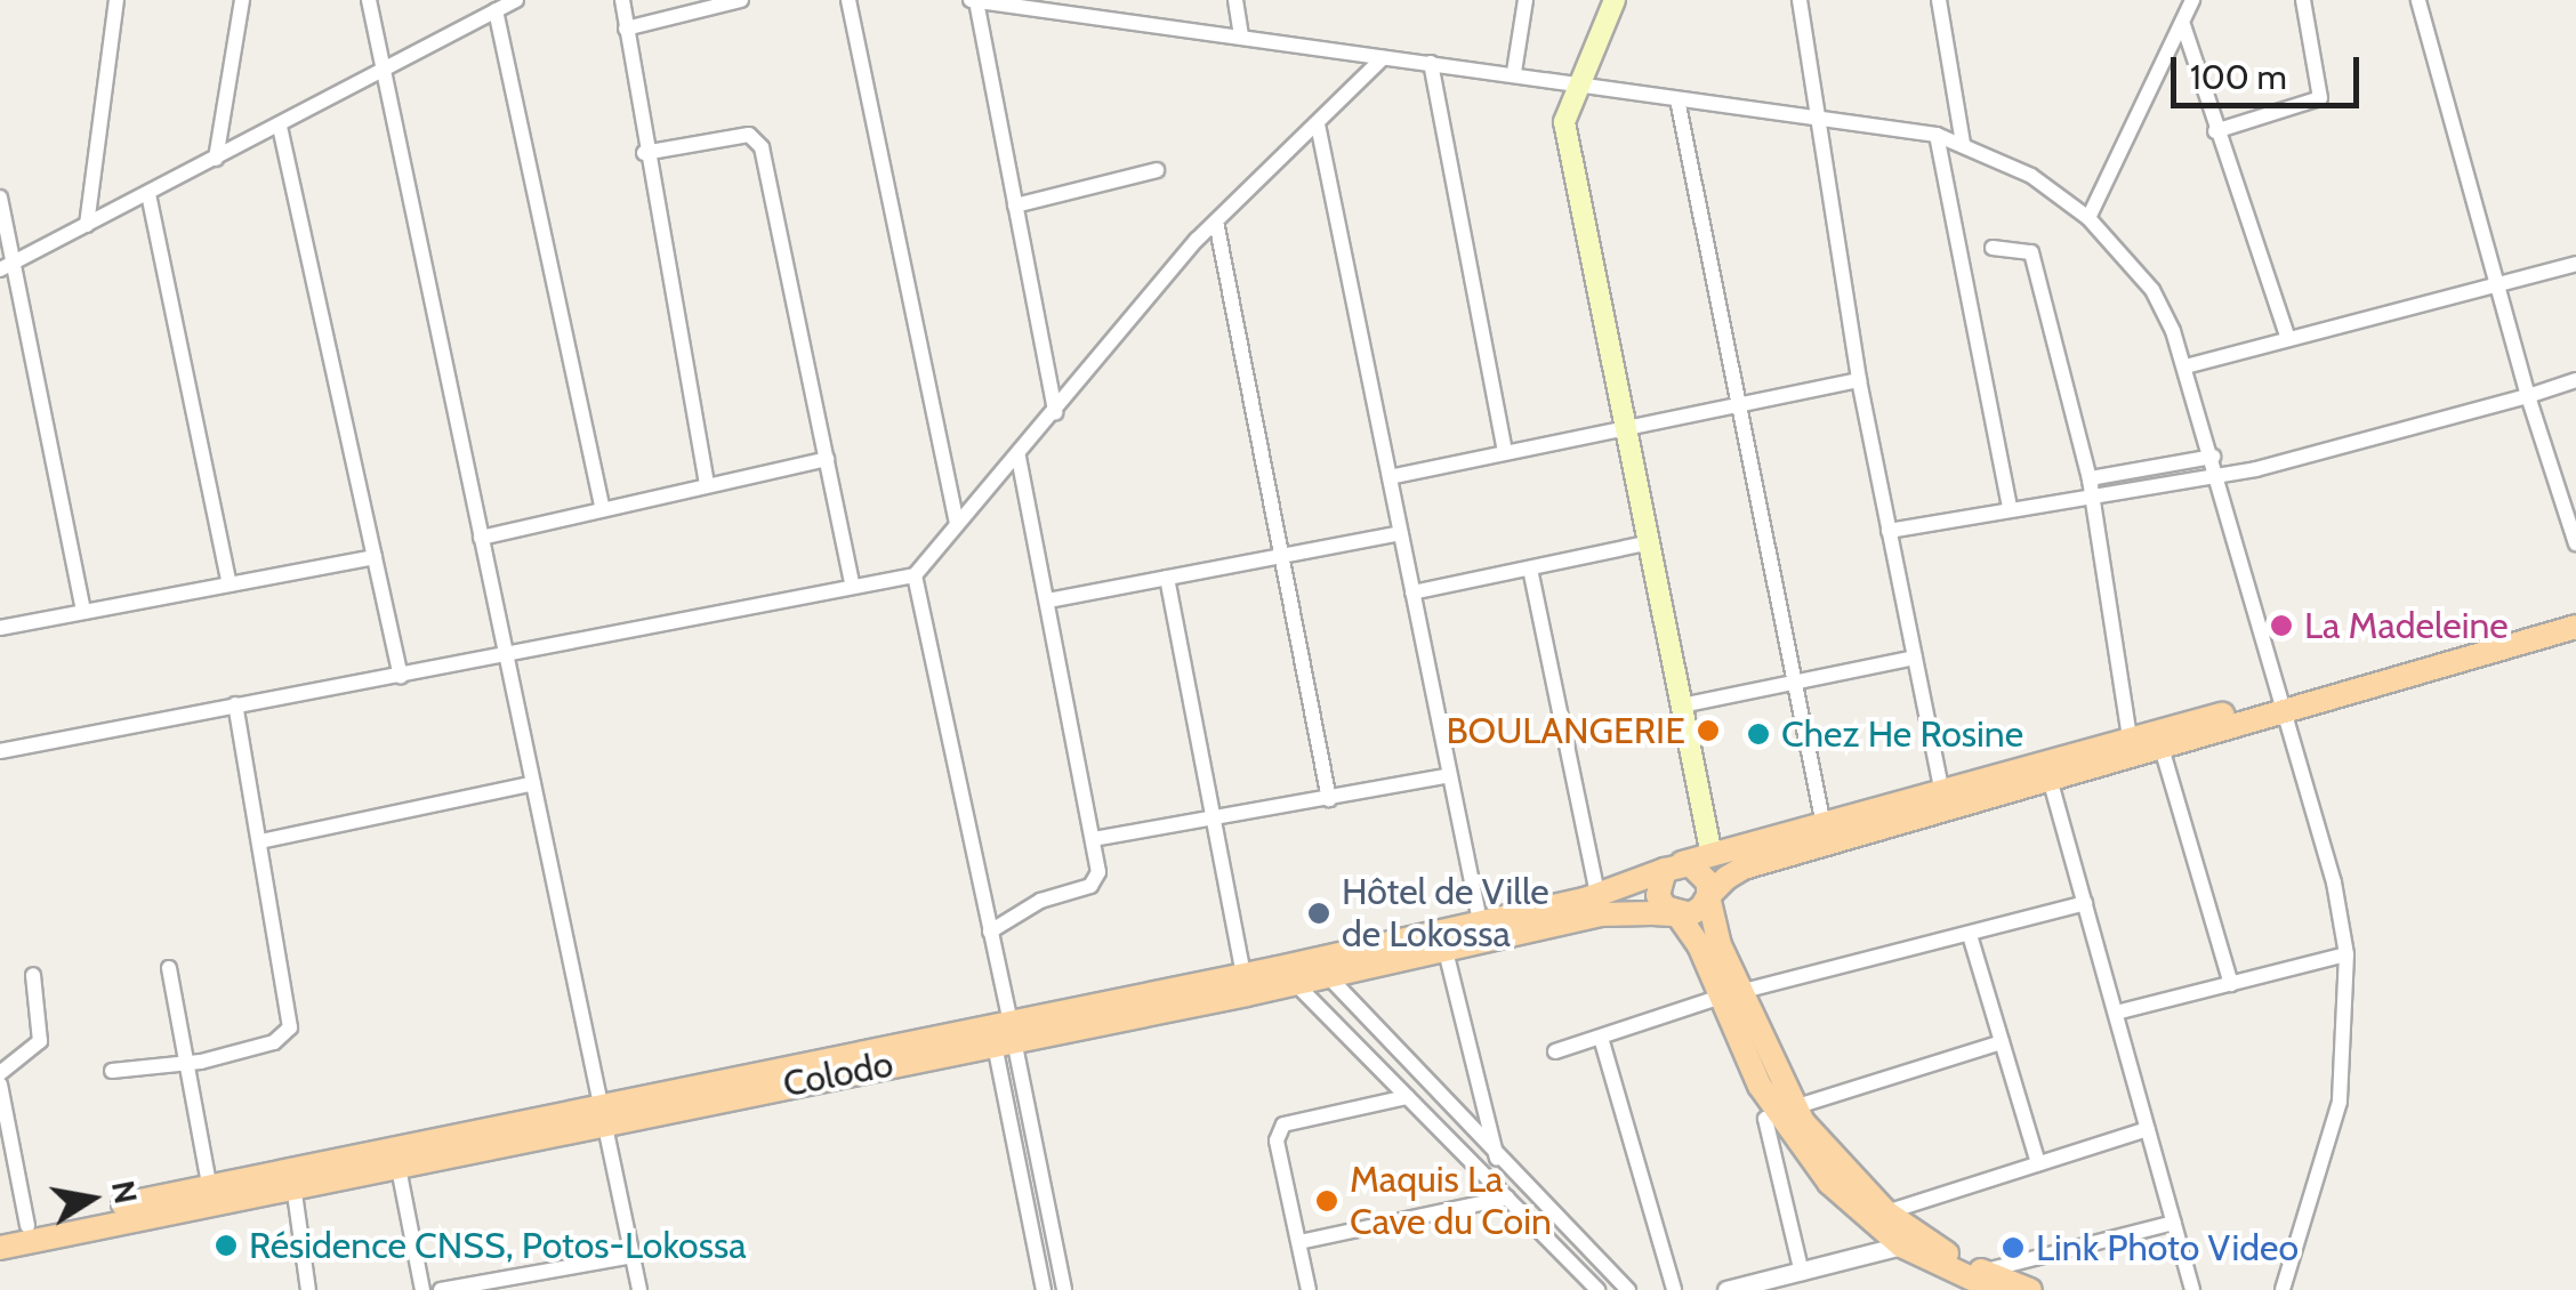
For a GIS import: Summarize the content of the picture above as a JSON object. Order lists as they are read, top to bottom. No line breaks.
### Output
{"streets":{"main road":["Colodo"]},"places":["La Madeleine","BOULANGERIE","Chez He Rosine","Hôtel de Ville de Lokossa","Maquis La Cave du Coin","Résidence CNSS, Potos-Lokossa","Link Photo Video"],"scale_bar":"100 m","north":"right"}
